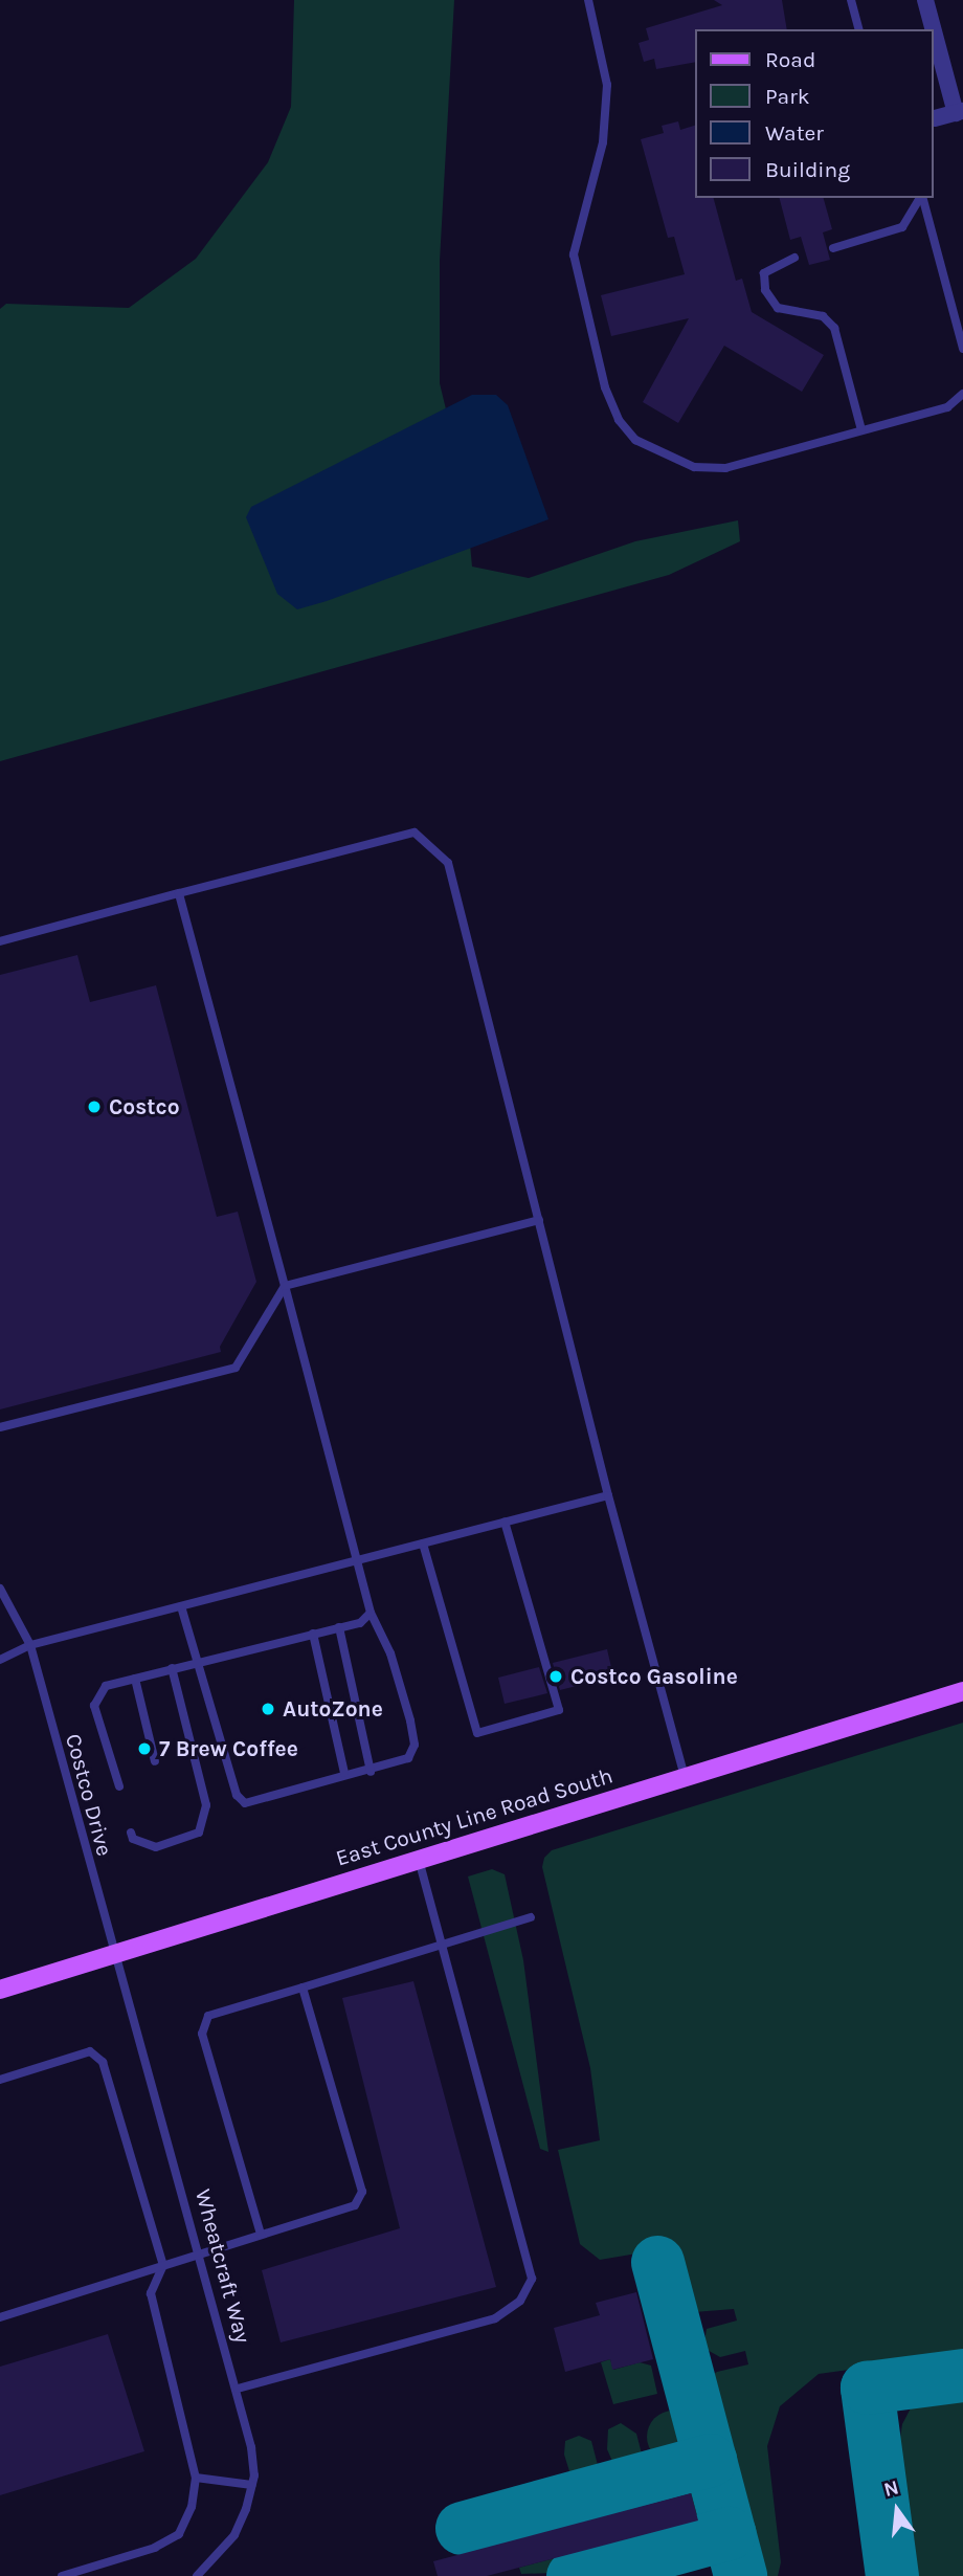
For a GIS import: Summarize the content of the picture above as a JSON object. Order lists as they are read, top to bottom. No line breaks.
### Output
{"streets":{"main road":["East County Line Road South"],"lane":["Costco Drive","Wheatcraft Way"]},"crossings":[["Costco Drive","East County Line Road South"],["Costco Drive","Wheatcraft Way"],["East County Line Road South","Wheatcraft Way"]],"places":["Costco","Costco Gasoline","AutoZone","7 Brew Coffee"],"legend":["Road","Park","Water","Building"],"north":"top"}
